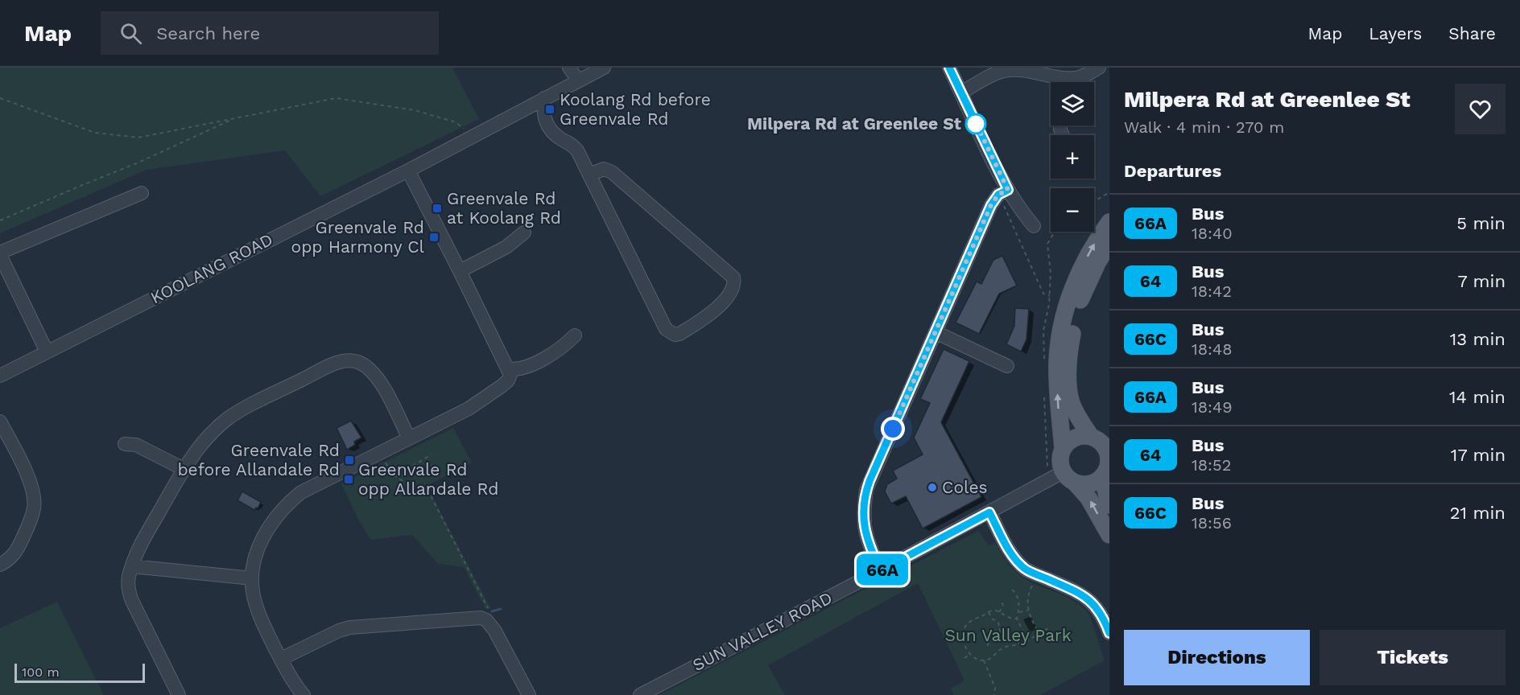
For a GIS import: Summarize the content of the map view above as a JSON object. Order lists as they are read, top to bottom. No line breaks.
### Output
{"streets":{"street":["KOOLANG ROAD","SUN VALLEY ROAD"]},"parks":["Sun Valley Park"],"places":{"transit":["Koolang Rd before Greenvale Rd","Greenvale Rd at Koolang Rd","Greenvale Rd opp Harmony Cl","Greenvale Rd before Allandale Rd","Greenvale Rd opp Allandale Rd"],"other":["Milpera Rd at Greenlee St","Coles"]},"lines":["bus line 66A"],"scale_bar":"100 m","page":{"header":"Map","search":"Search here","nav":["Map","Layers","Share"],"on_map":"66A","heading":[["Milpera Rd at Greenlee St","Walk · 4 min · 270 m"],"Departures"],"map_buttons":["+","−"],"list":[{"mark":"66A","name":"Bus","note":"18:40","value":"5 min"},{"mark":"64","name":"Bus","note":"18:42","value":"7 min"},{"mark":"66C","name":"Bus","note":"18:48","value":"13 min"},{"mark":"66A","name":"Bus","note":"18:49","value":"14 min"},{"mark":"64","name":"Bus","note":"18:52","value":"17 min"},{"mark":"66C","name":"Bus","note":"18:56","value":"21 min"}],"buttons":["Directions","Tickets"],"scale":"100 m"}}
